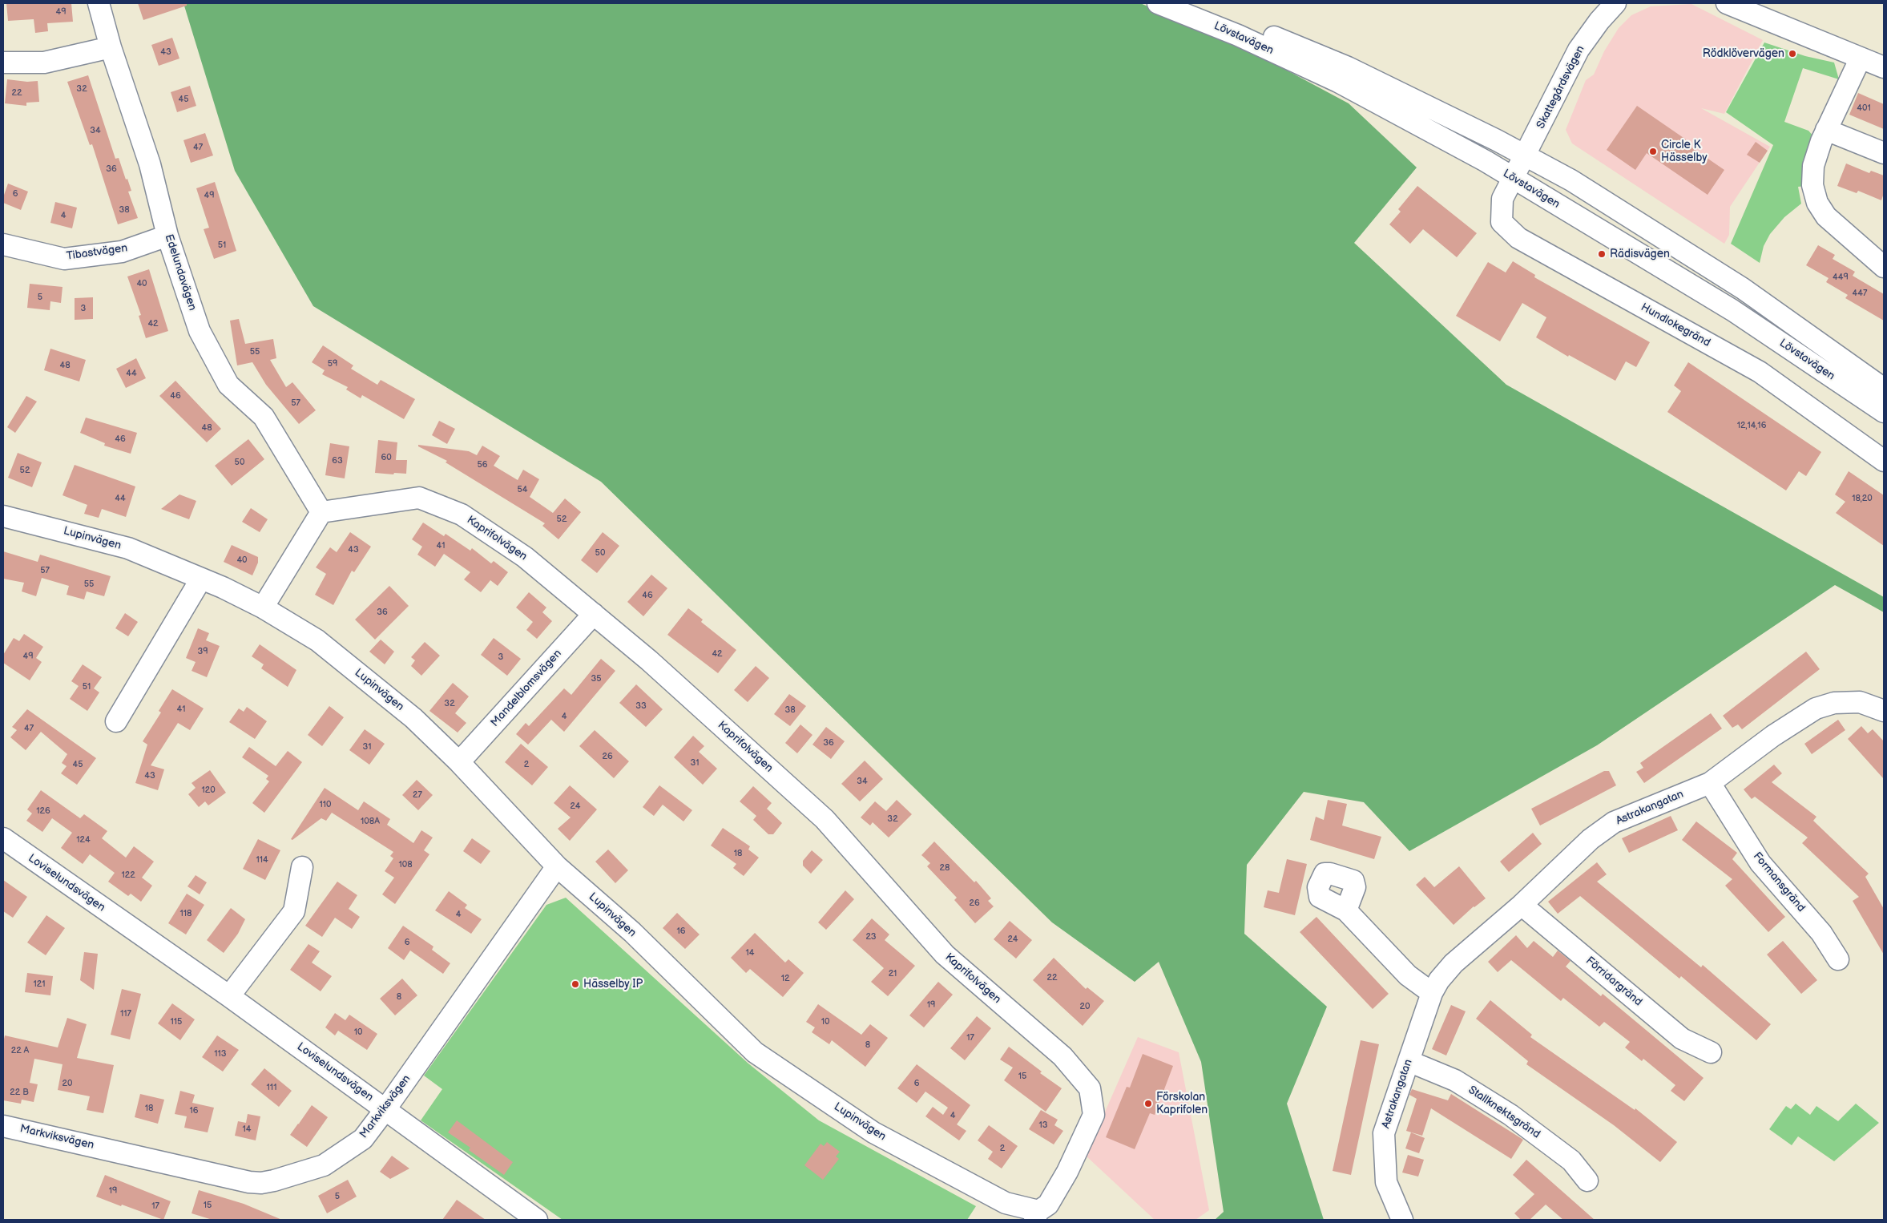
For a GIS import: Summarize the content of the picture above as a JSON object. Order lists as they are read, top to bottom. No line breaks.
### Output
{"streets":{"street":["Lövstavägen","Skattegårdsvägen","Tibastvägen","Edelundavägen","Hundlokegränd","Lupinvägen","Kaprifolvägen","Mandelblomsvägen","Astrakangatan","Formansgränd","Loviselundsvägen","Förridargränd","Markviksvägen","Stallknektsgränd"]},"crossings":[["Lövstavägen","Skattegårdsvägen"],["Lövstavägen","Hundlokegränd"],["Skattegårdsvägen","Hundlokegränd"],["Tibastvägen","Edelundavägen"],["Edelundavägen","Kaprifolvägen"],["Lupinvägen","Kaprifolvägen"],["Lupinvägen","Mandelblomsvägen"],["Lupinvägen","Markviksvägen"],["Kaprifolvägen","Mandelblomsvägen"],["Astrakangatan","Formansgränd"],["Astrakangatan","Förridargränd"],["Astrakangatan","Stallknektsgränd"],["Loviselundsvägen","Markviksvägen"]],"places":["Rödklövervägen","Circle K Hässelby","Rädisvägen","Hässelby IP","Förskolan Kaprifolen"],"house_numbers":["49","43","32","22","45","401","34","47","36","6","49","38","4","51","449","40","447","5","3","42","55","59","48","44","46","57","12,14,16","48","46","60","63","50","56","52","54","44","18,20","52","41","43","50","40","57","55","46","36","39","42","49","3","35","51","32","33","41","38","4","47","36","31","26","31","45","2","43","34","120","27","110","24","126","32","108A","124","18","114","108","28","122","26","118","4","16","23","24","6","14","21","22","12","121","8","19","20","117","115","10","10","17","8","22 A","113","15","20","6","111","22 B","18","16","4","13","14","2","19","5","15","17"]}
